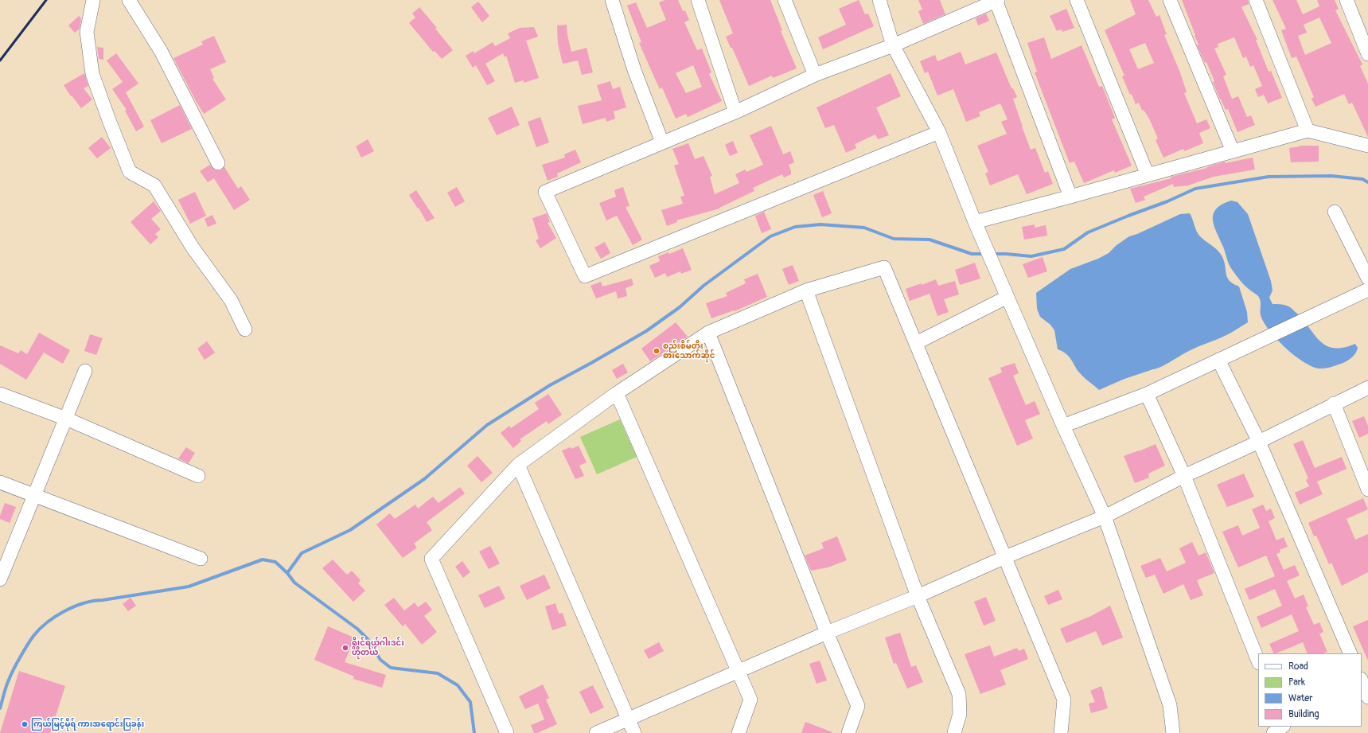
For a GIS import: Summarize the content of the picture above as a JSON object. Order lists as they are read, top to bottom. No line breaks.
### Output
{"places":["စည်းစိမ်တိုး စားသောက်ဆိုင်","ရွိုင်ရယ်ဂါးဒင်း ဟိုတယ်","ကြယ်မြင့်မိုရ် ကားအရောင်းပြခန်း"],"legend":["Road","Park","Water","Building"]}
